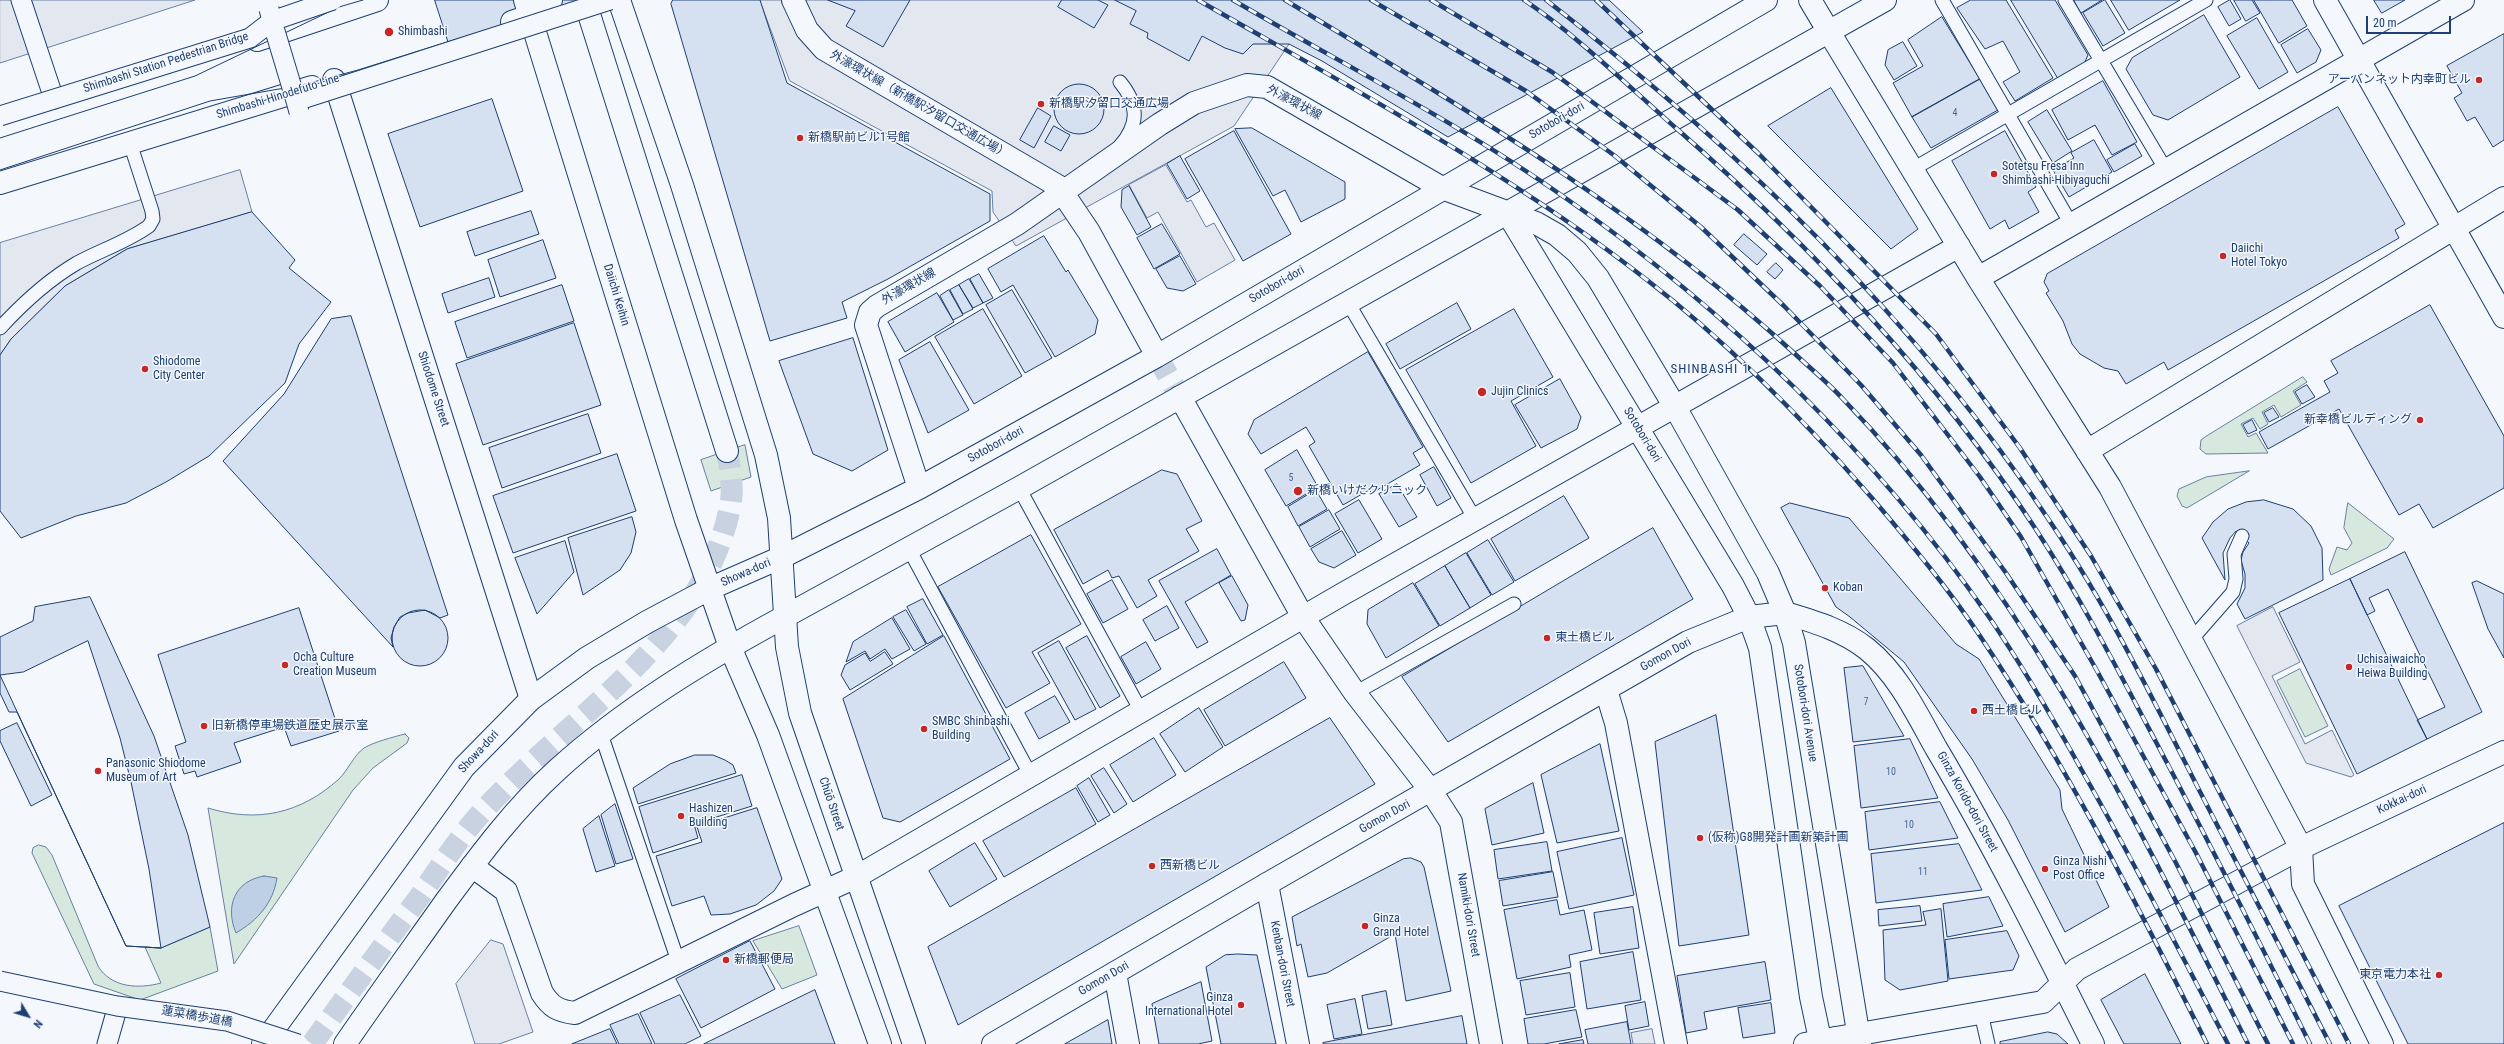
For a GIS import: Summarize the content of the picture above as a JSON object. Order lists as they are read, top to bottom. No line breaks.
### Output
{"streets":{"main road":["Shimbashi-Hinodefuto Line","外濠環状線","外濠環状線（新橋駅汐留口交通広場）","Sotobori-dori","Daiichi Keihin","Shiodome Street","Showa-dori","Gomon Dori","Sotobori-dori Avenue","Kokkai-dori","Ginza Korido-dori Street","Chūō Street","Namiki-dori Street","Kenban-dori Street"],"street":["Shimbashi Station Pedestrian Bridge"]},"crossings":[["Shimbashi-Hinodefuto Line","Daiichi Keihin"],["Shimbashi-Hinodefuto Line","Shiodome Street"],["外濠環状線","外濠環状線（新橋駅汐留口交通広場）"],["外濠環状線","Sotobori-dori"],["Sotobori-dori","Showa-dori"],["Sotobori-dori","Gomon Dori"],["Sotobori-dori","Chūō Street"],["Daiichi Keihin","Showa-dori"],["Shiodome Street","Showa-dori"],["Showa-dori","Chūō Street"],["Gomon Dori","Sotobori-dori Avenue"],["Gomon Dori","Ginza Korido-dori Street"],["Gomon Dori","Namiki-dori Street"],["Gomon Dori","Kenban-dori Street"],["Sotobori-dori Avenue","Kokkai-dori"],["Sotobori-dori Avenue","Ginza Korido-dori Street"],["Kokkai-dori","Ginza Korido-dori Street"]],"districts":["SHINBASHI 1"],"places":["Shimbashi","アーバンネット内幸町ビル","新橋駅汐留口交通広場","新橋駅前ビル1号館","Sotetsu Fresa Inn Shimbashi-Hibiyaguchi","Daiichi Hotel Tokyo","Shiodome City Center","Jujin Clinics","新幸橋ビルディング","新橋いけだクリニック","Koban","東土橋ビル","Ocha Culture Creation Museum","Uchisaiwaicho Heiwa Building","西土橋ビル","旧新橋停車場鉄道歴史展示室","SMBC Shinbashi Building","Panasonic Shiodome Museum of Art","Hashizen Building","(仮称)G8開発計画新築計画","西新橋ビル","Ginza Nishi Post Office","Ginza Grand Hotel","新橋郵便局","東京電力本社","Ginza International Hotel"],"house_numbers":["4","5","7","10","10","11"],"scale_bar":"20 m","north":"bottom right"}
